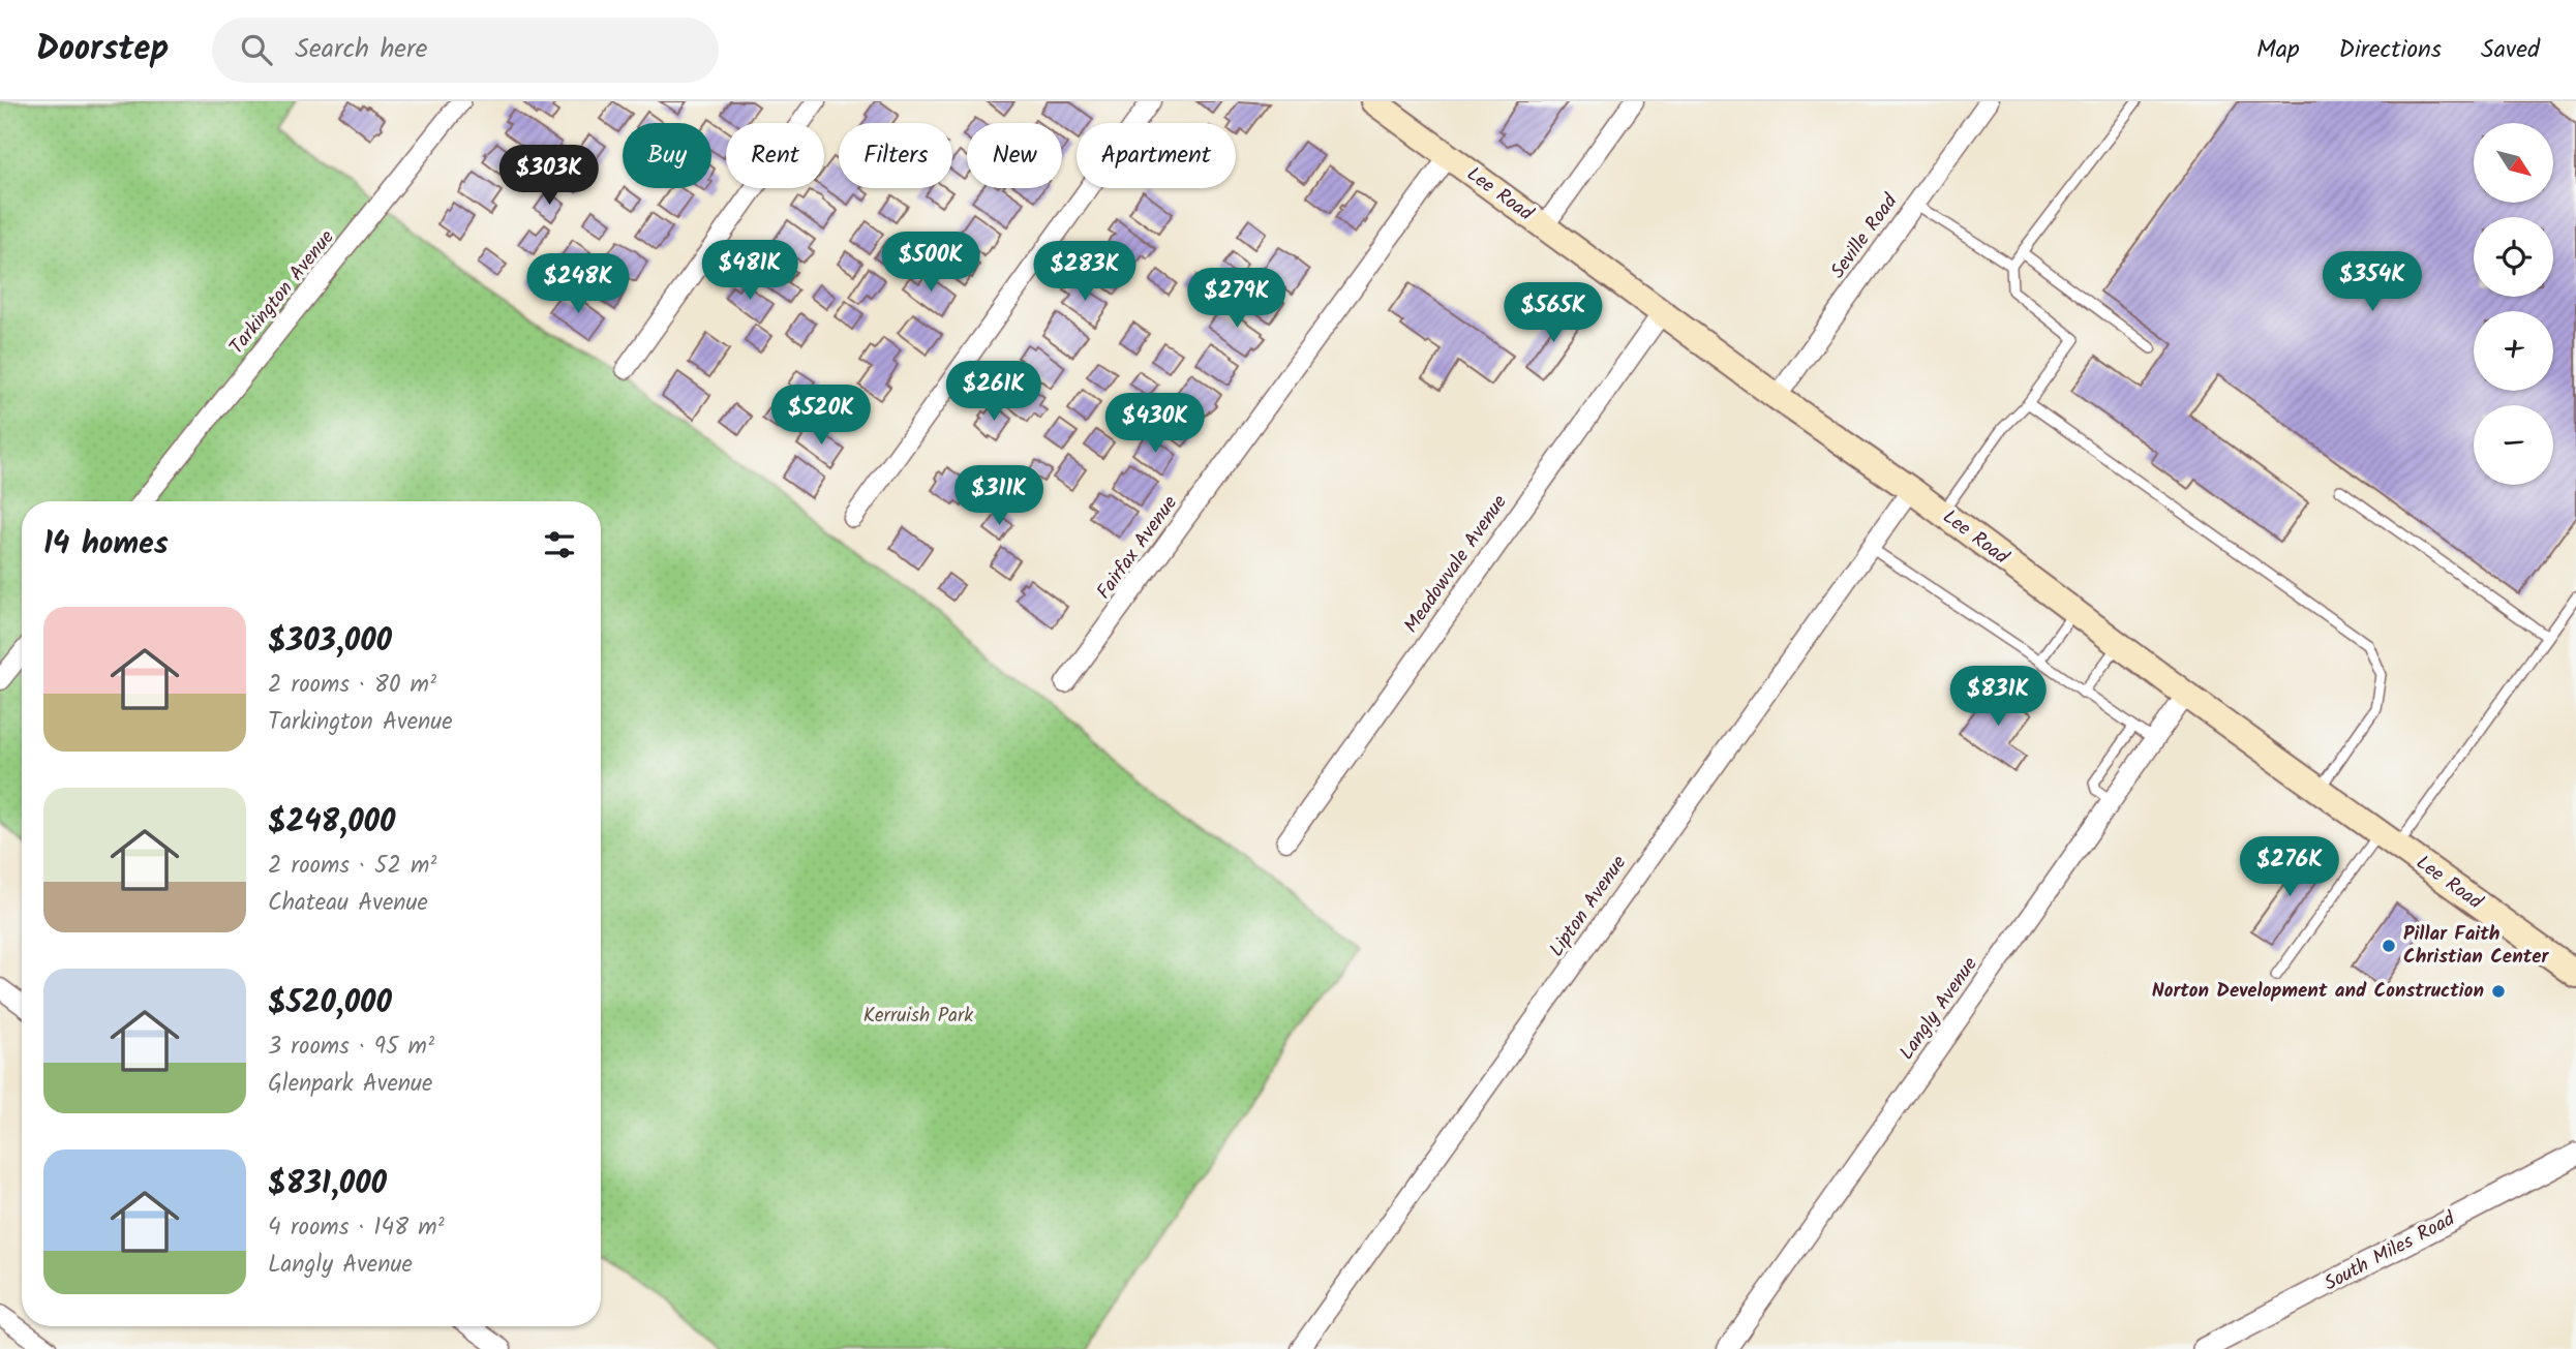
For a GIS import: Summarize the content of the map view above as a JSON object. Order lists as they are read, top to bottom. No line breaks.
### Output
{"streets":{"main road":["Lee Road"],"street":["Seville Road","Tarkington Avenue","Fairfax Avenue","Meadowvale Avenue","Lipton Avenue","Langly Avenue","South Miles Road"]},"crossings":[["Lee Road","Seville Road"],["Lee Road","Fairfax Avenue"],["Lee Road","Meadowvale Avenue"],["Lee Road","Lipton Avenue"],["Lee Road","Langly Avenue"]],"parks":["Kerruish Park"],"places":["Pillar Faith Christian Center","Norton Development and Construction"],"north":"bottom right","page":{"header":"Doorstep","search":"Search here","nav":["Map","Directions","Saved"],"map_buttons":["+","−"],"chip":["Buy","Rent","Filters","New","Apartment"],"price":["$303K","$500K","$481K","$283K","$354K","$248K","$279K","$565K","$261K","$520K","$430K","$311K","$831K","$276K"],"heading":"14 homes","list":[{"name":"$303,000","note":"2 rooms · 80 m² · Tarkington Avenue"},{"name":"$248,000","note":"2 rooms · 52 m² · Chateau Avenue"},{"name":"$520,000","note":"3 rooms · 95 m² · Glenpark Avenue"},{"name":"$831,000","note":"4 rooms · 148 m² · Langly Avenue"}]}}
